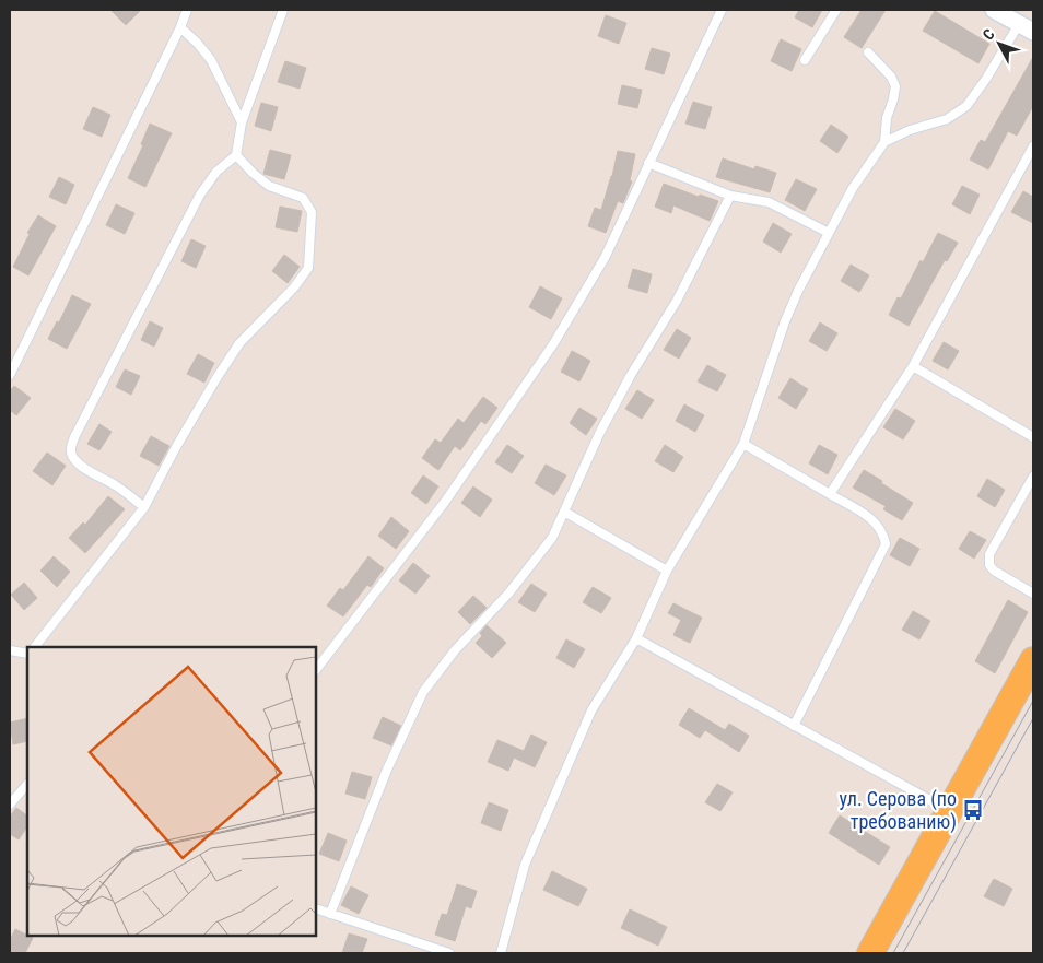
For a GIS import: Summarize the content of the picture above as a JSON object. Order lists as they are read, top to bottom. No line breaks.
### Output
{"places":{"bus stop":["ул. Серова (по требованию)"]},"north":"top left"}
